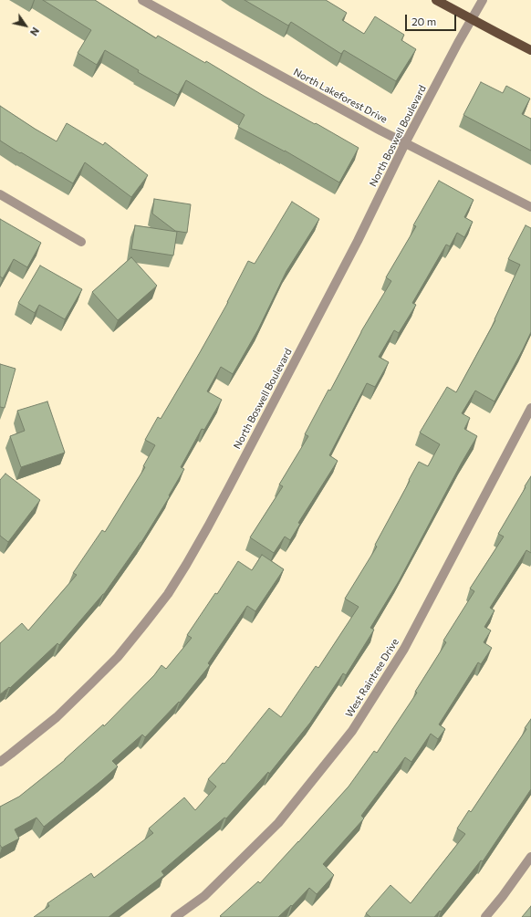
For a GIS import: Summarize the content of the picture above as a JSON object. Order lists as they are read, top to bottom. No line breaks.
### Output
{"streets":{"street":["North Lakeforest Drive","North Boswell Boulevard","West Raintree Drive"]},"crossings":[["North Lakeforest Drive","North Boswell Boulevard"]],"scale_bar":"20 m","north":"bottom right"}
